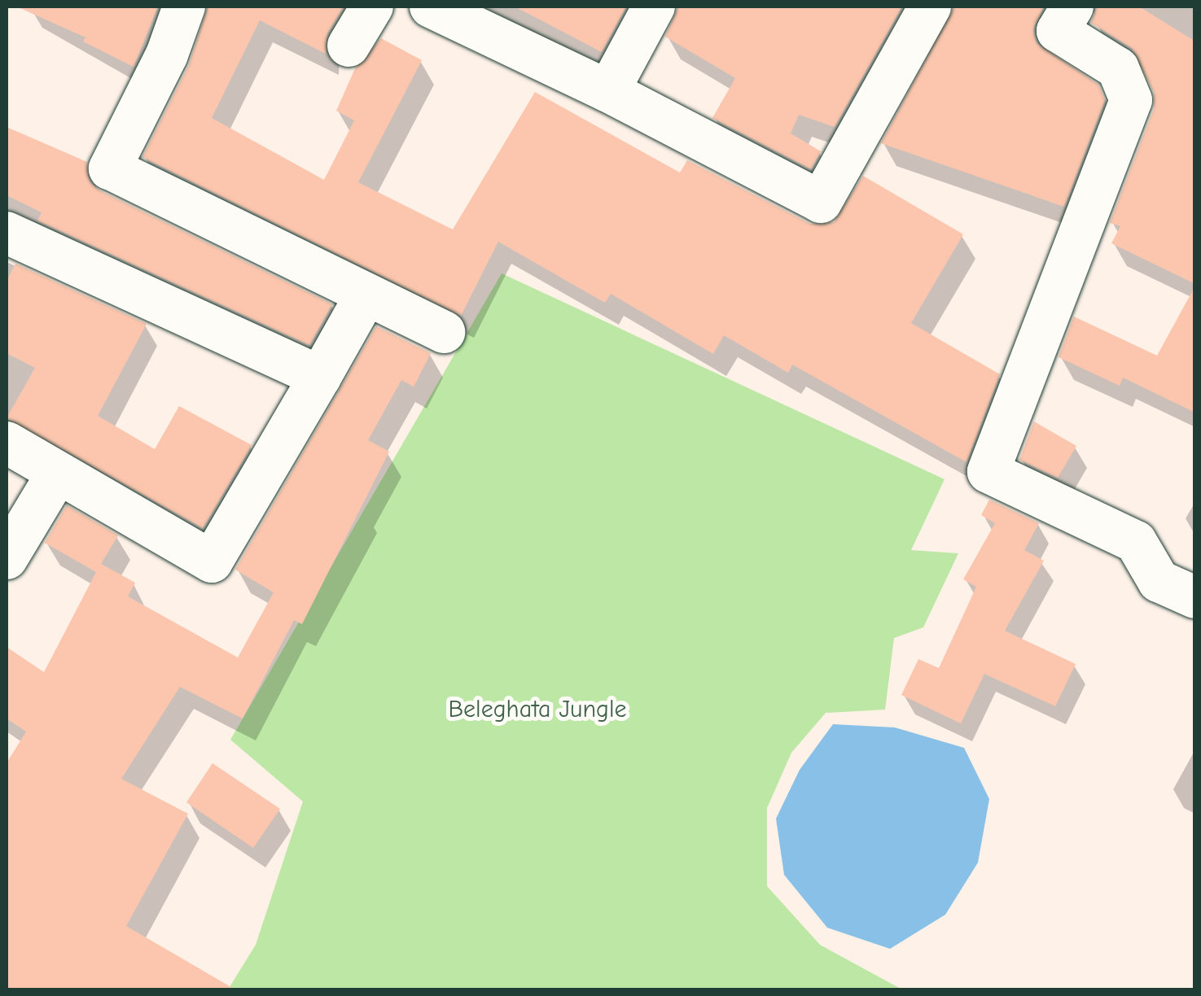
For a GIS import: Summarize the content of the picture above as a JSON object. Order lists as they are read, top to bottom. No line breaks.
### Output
{"parks":["Beleghata Jungle"]}
